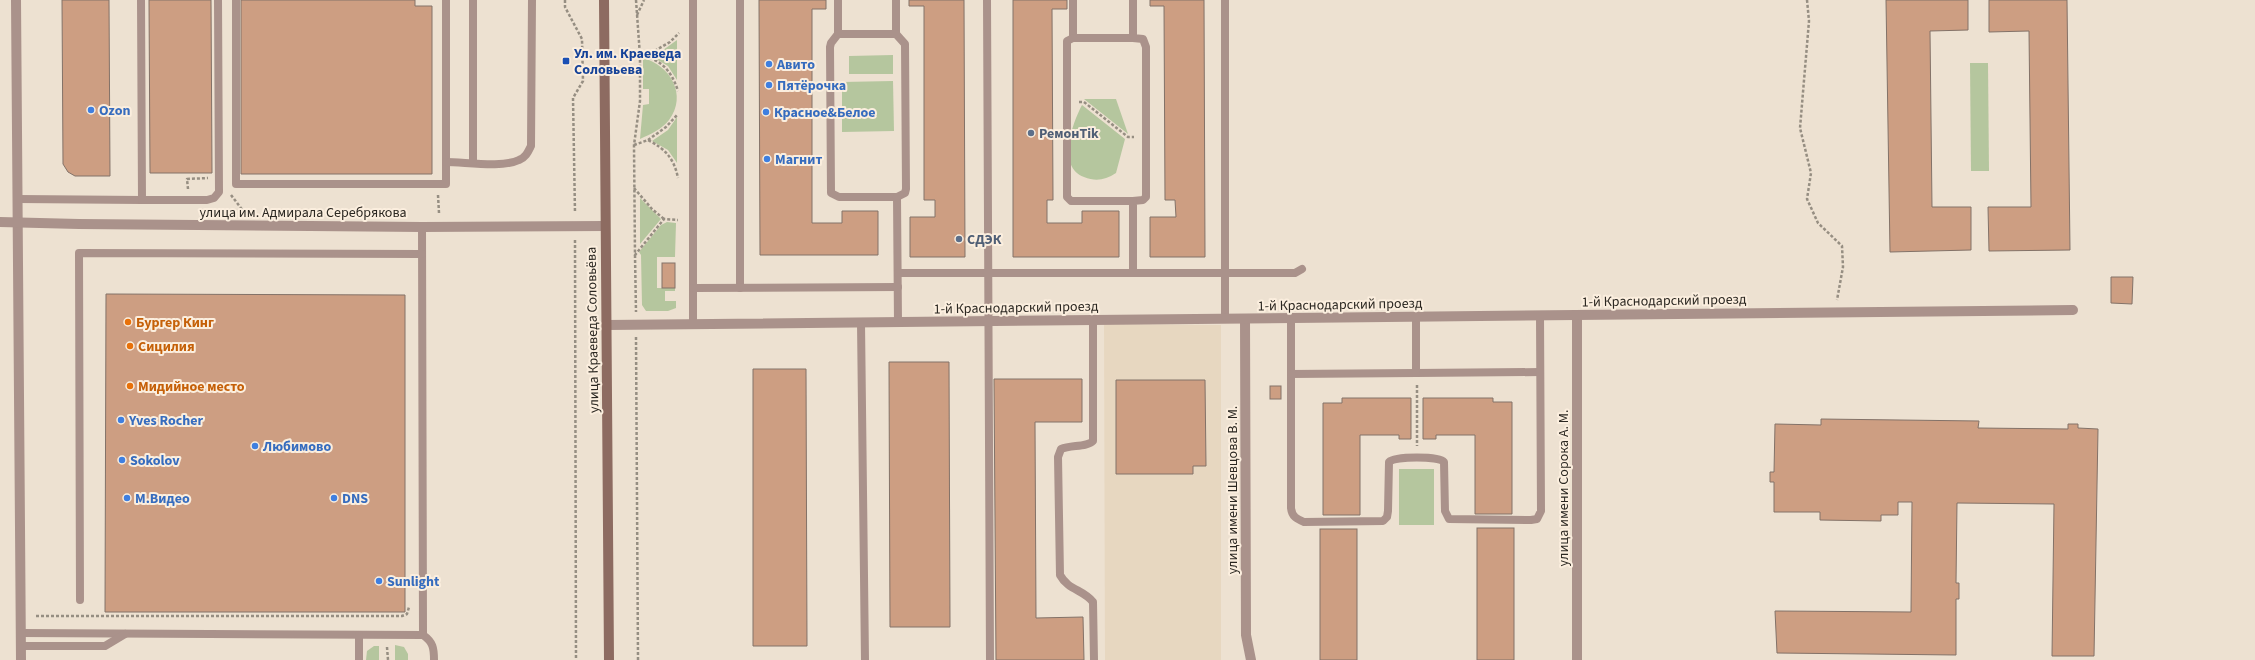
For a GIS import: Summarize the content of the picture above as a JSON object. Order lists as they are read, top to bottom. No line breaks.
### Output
{"streets":{"main road":["улица Краеведа Соловьёва"],"street":["улица им. Адмирала Серебрякова","1-й Краснодарский проезд","улица имени Сорока А. М.","улица имени Шевцова В. М."]},"crossings":[["улица им. Адмирала Серебрякова","улица Краеведа Соловьёва"],["1-й Краснодарский проезд","улица Краеведа Соловьёва"],["1-й Краснодарский проезд","улица имени Сорока А. М."],["1-й Краснодарский проезд","улица имени Шевцова В. М."]],"places":{"transit":["Ул. им. Краеведа Соловьева"],"other":["Авито","Пятёрочка","Ozon","Красное&Белое","РемонTik","Магнит","СДЭК","Бургер Кинг","Сицилия","Мидийное место","Yves Rocher","Любимово","Sokolov","М.Видео","DNS","Sunlight"]}}
